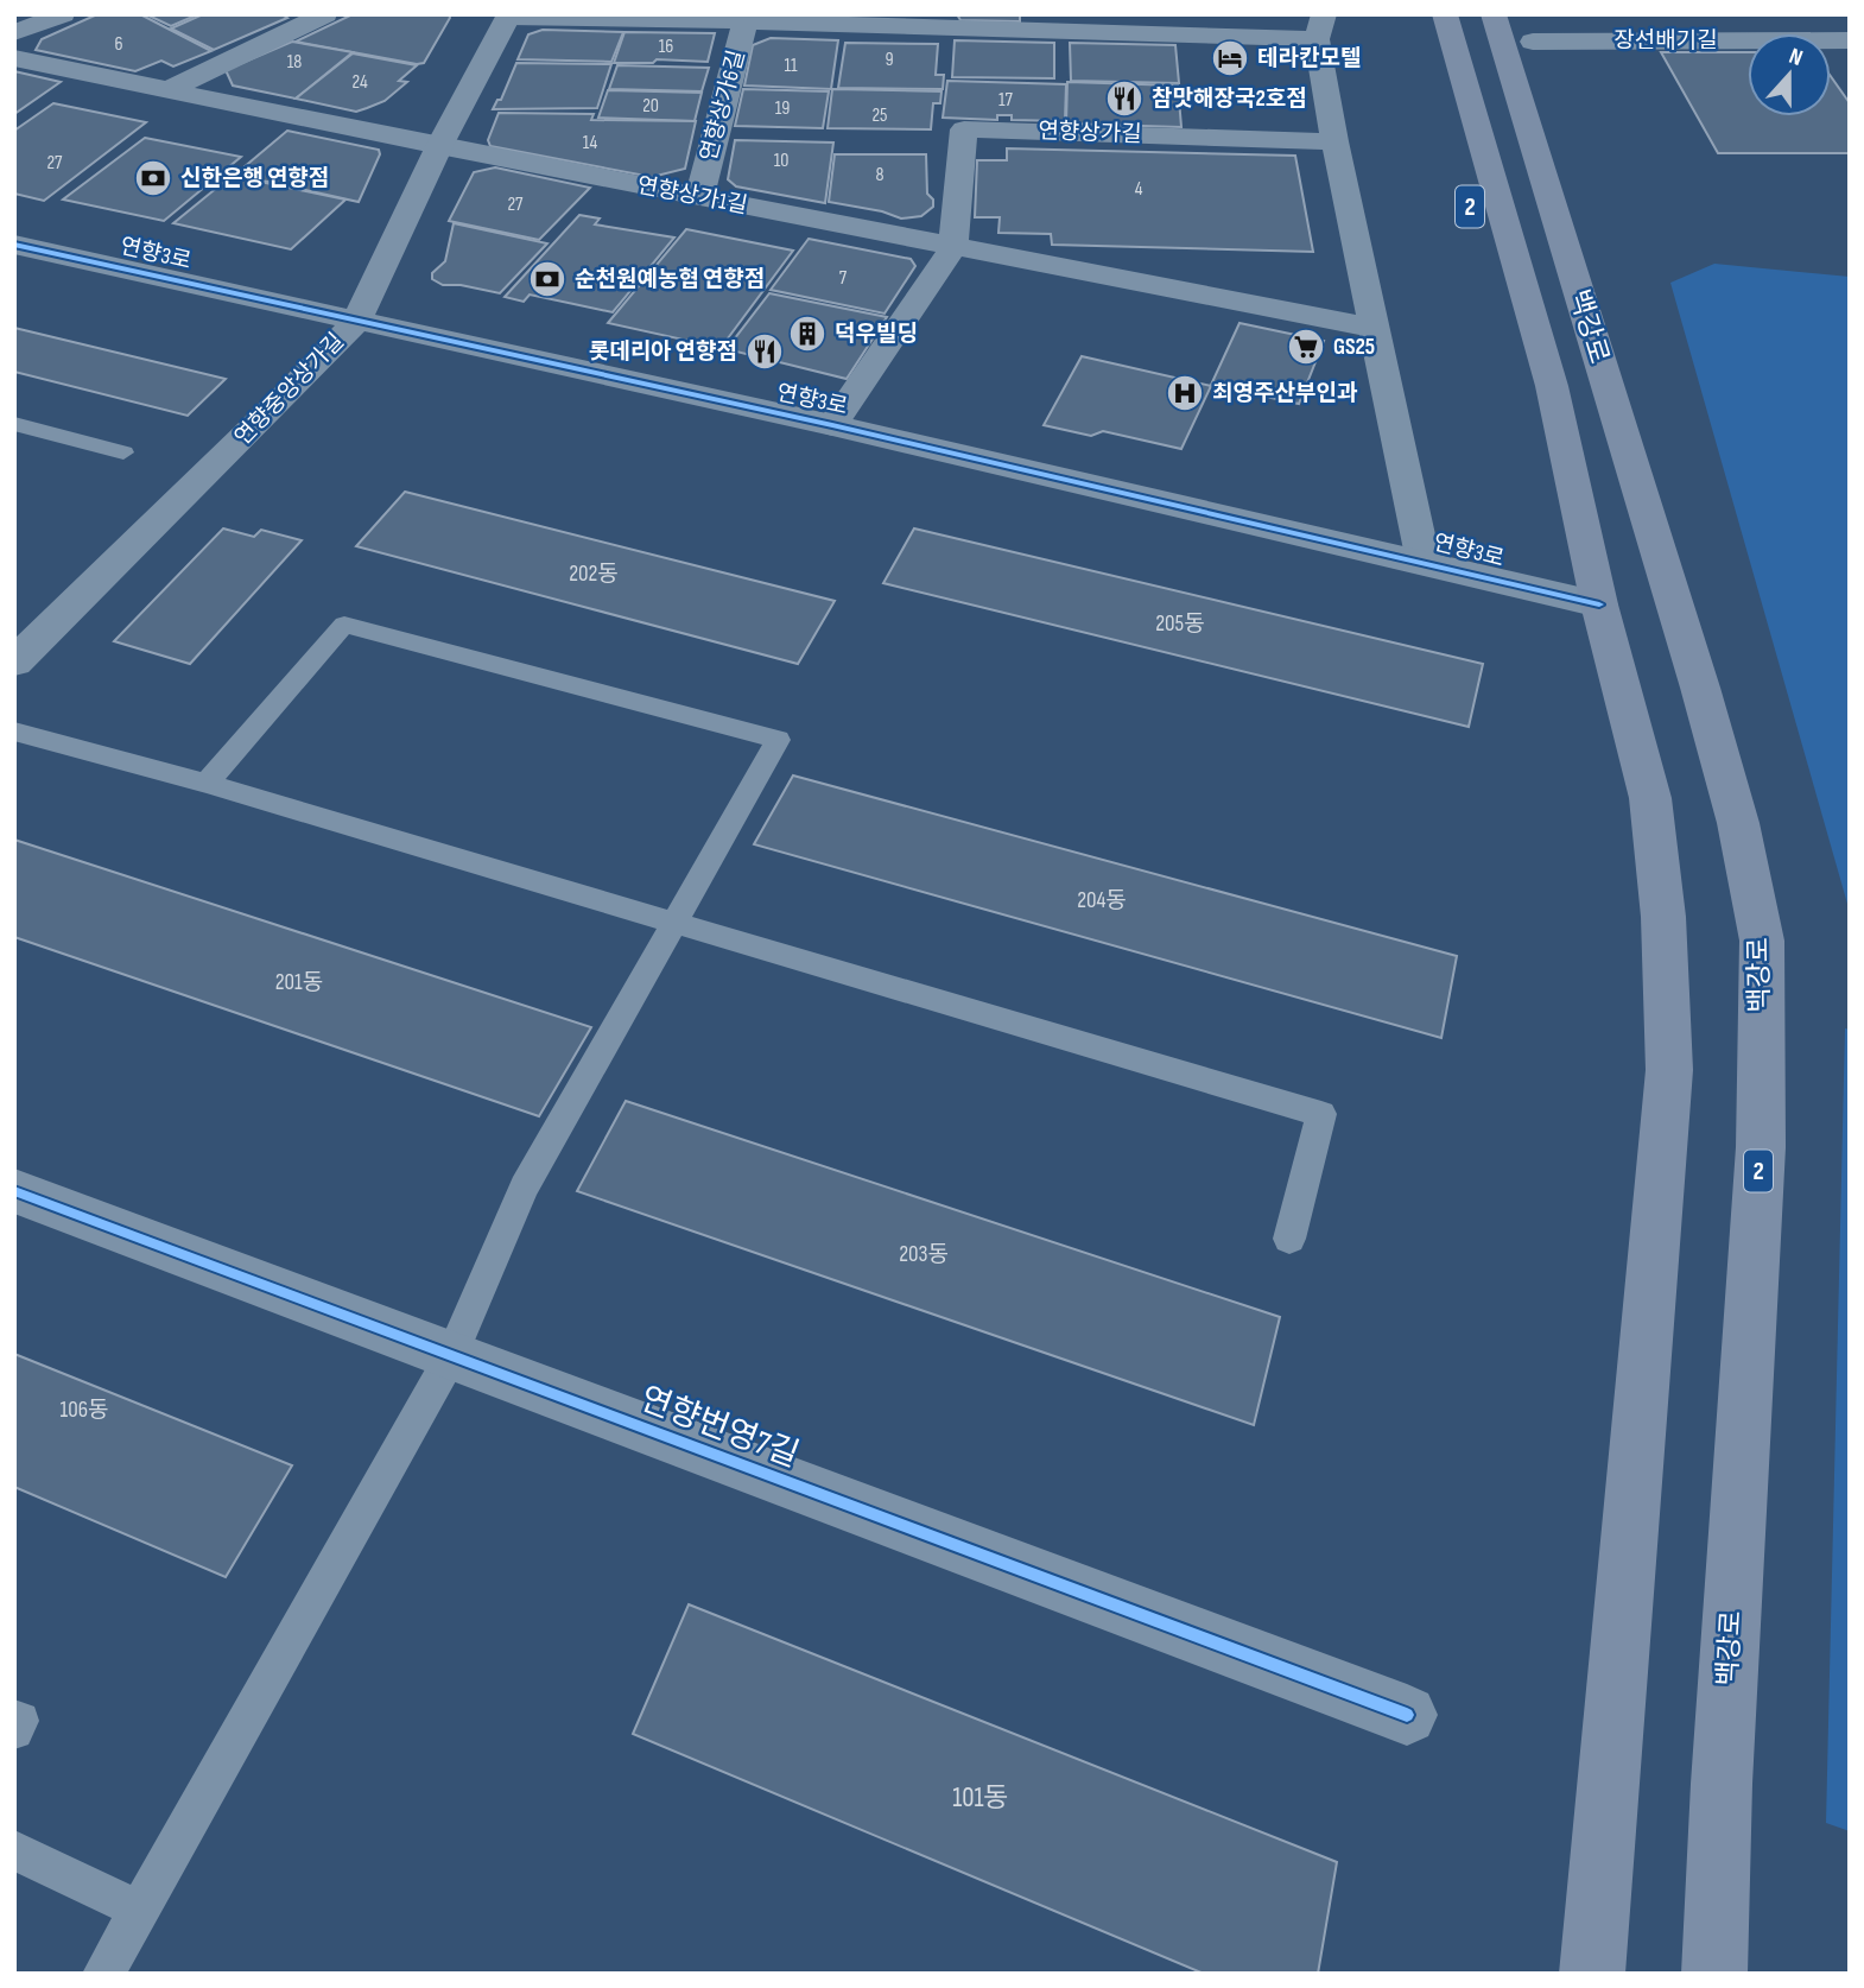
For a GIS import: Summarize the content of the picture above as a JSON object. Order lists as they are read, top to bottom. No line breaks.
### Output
{"streets":{"main road":["2","백강로"],"street":["장선배기길","연향상가6길","연향상가길","연향상가1길","연향3로","연향중앙상가길","연향번영7길"]},"crossings":[["연향상가6길","연향상가1길"],["연향상가길","연향상가1길"],["연향상가1길","연향중앙상가길"],["2","백강로"],["연향3로","백강로"],["연향3로","연향중앙상가길"]],"places":{"hotel":["테라칸모텔"],"restaurant":["참맛해장국2호점","롯데리아 연향점"],"bank":["신한은행 연향점","순천원예농협 연향점"],"building":["덕우빌딩"],"supermarket":["GS25"],"hospital":["최영주산부인과"]},"house_numbers":["6","16","9","18","11","24","17","20","19","25","14","10","27","8","4","27","7","202동","205동","204동","201동","203동","106동","101동"],"north":"top"}
